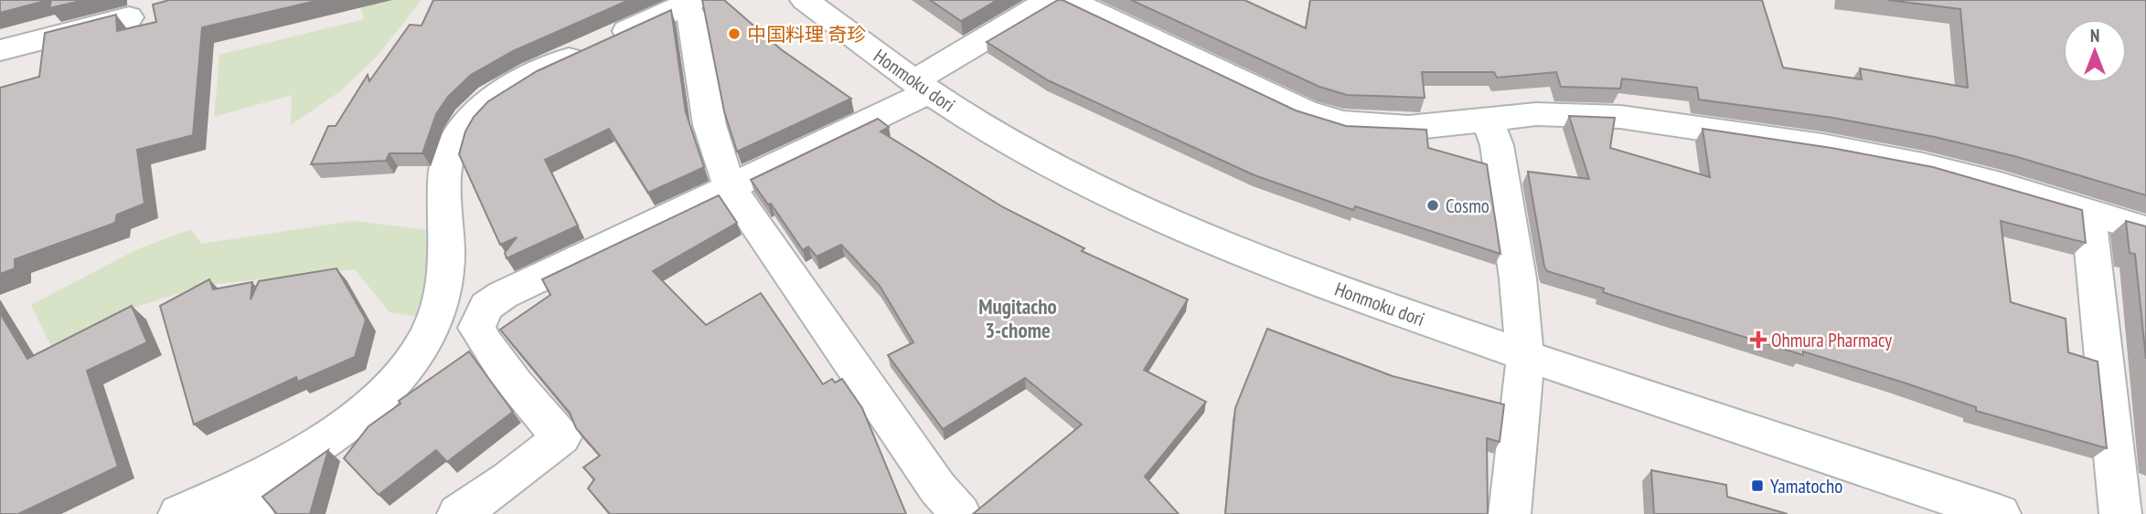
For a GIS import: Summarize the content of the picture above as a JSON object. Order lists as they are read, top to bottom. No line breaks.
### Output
{"streets":{"street":["Honmoku dori"]},"districts":["Mugitacho 3-chome"],"places":{"other":["中国料理 奇珍","Cosmo"],"health":["Ohmura Pharmacy"],"transit":["Yamatocho"]},"north":"top"}
